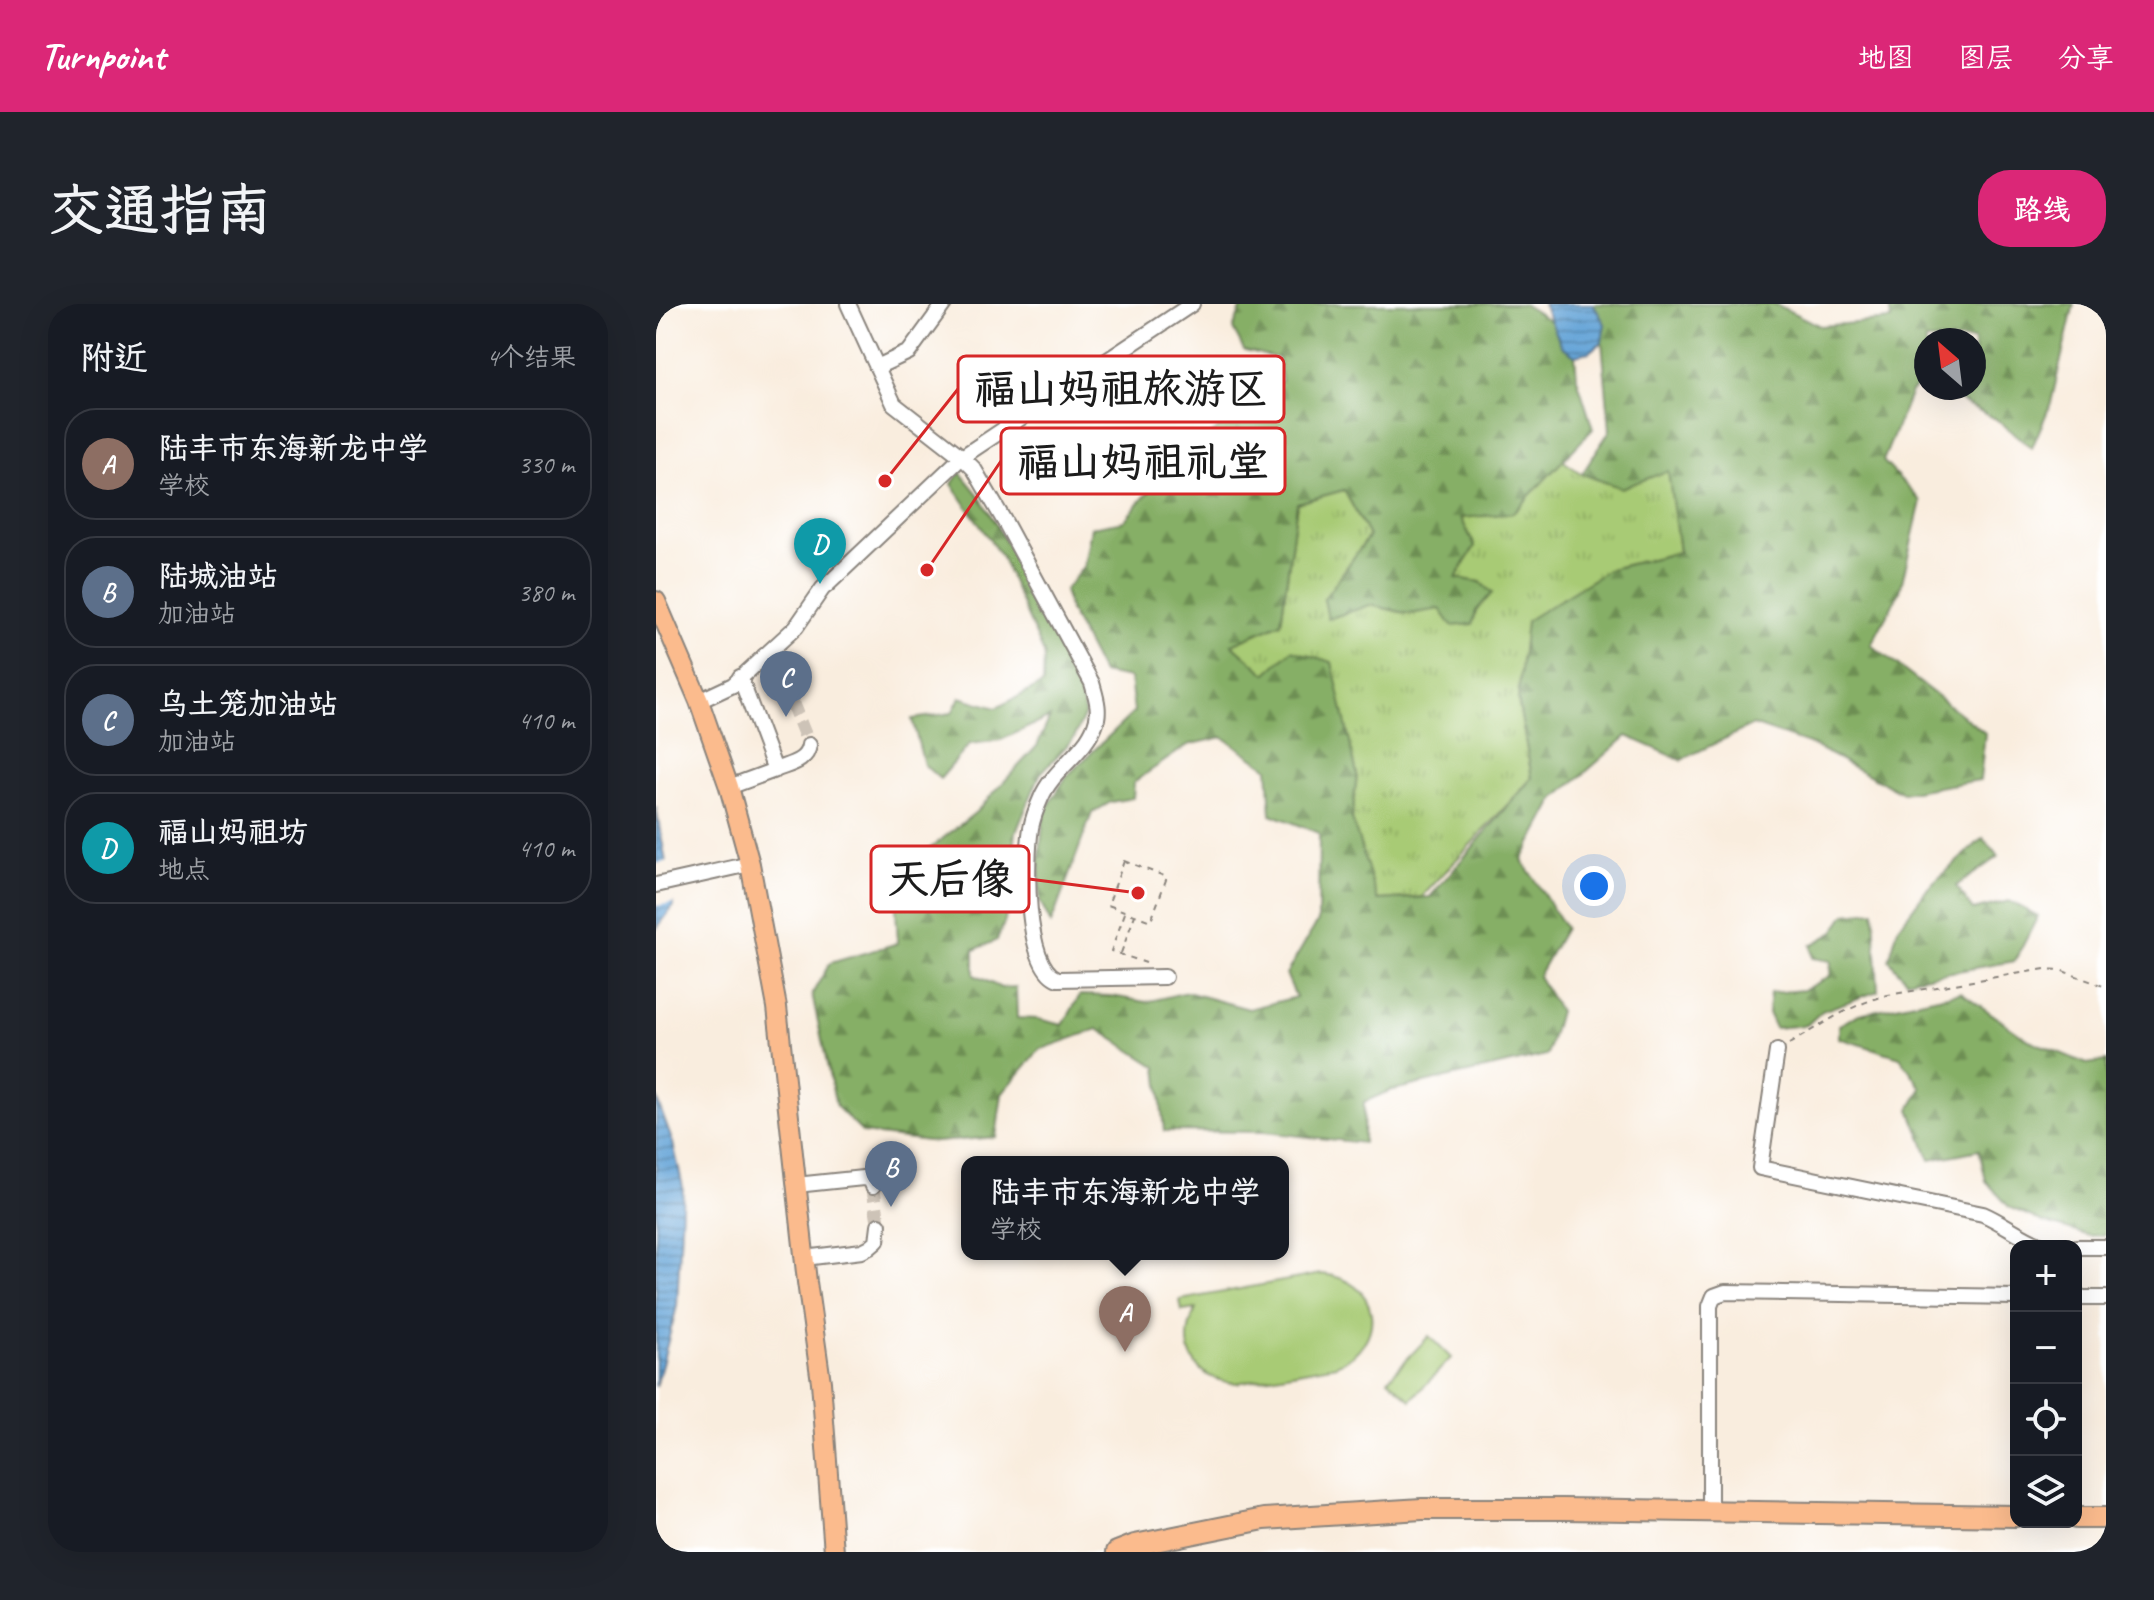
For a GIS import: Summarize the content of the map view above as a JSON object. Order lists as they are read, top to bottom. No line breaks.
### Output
{"places":["福山妈祖旅游区","福山妈祖礼堂","天后像"],"north":"top left","page":{"header":"Turnpoint","nav":["地图","图层","分享"],"buttons":"路线","title":"交通指南","heading":["附近","4个结果"],"list":[{"mark":"A","name":"陆丰市东海新龙中学","note":"学校","value":"330 m"},{"mark":"B","name":"陆城油站","note":"加油站","value":"380 m"},{"mark":"C","name":"乌土笼加油站","note":"加油站","value":"410 m"},{"mark":"D","name":"福山妈祖坊","note":"地点","value":"410 m"}],"pins":["D","C","B","A"],"popup":["陆丰市东海新龙中学","学校"],"map_buttons":["+","−"]}}
